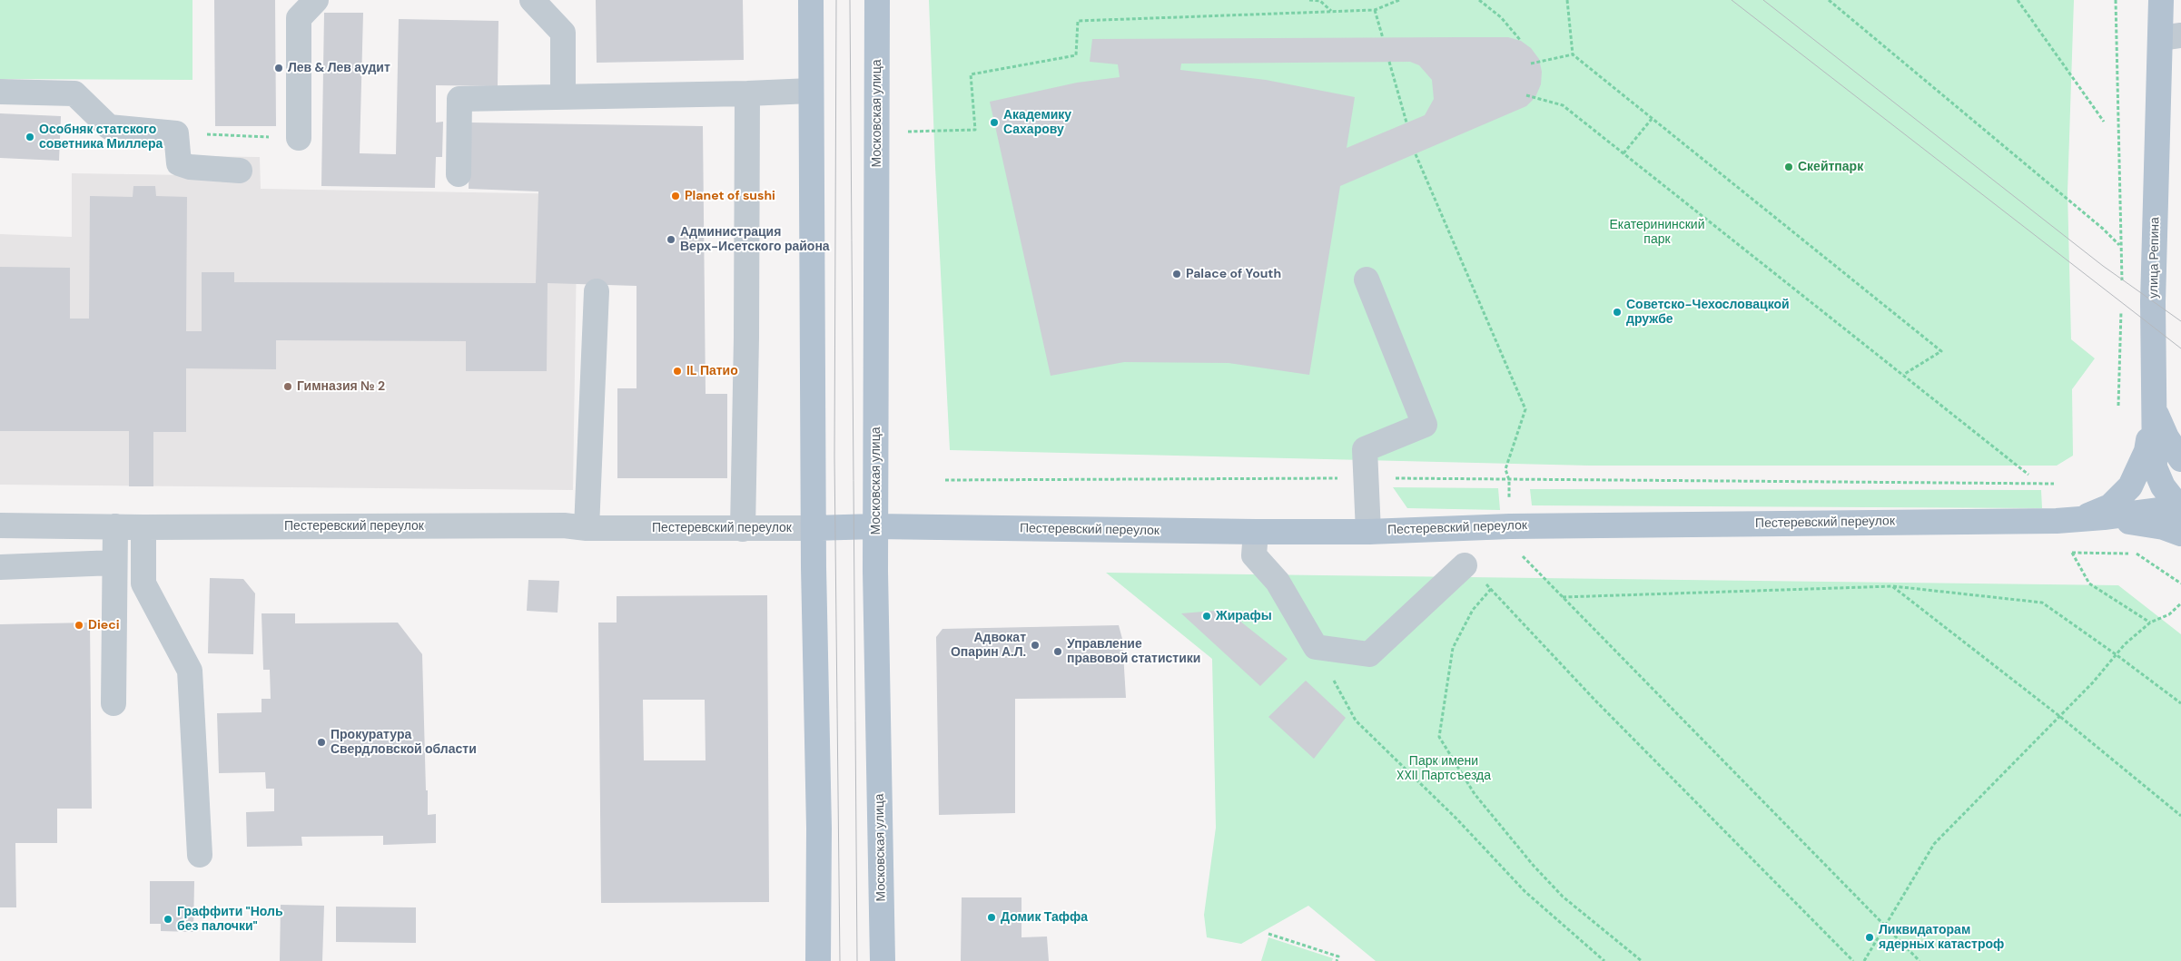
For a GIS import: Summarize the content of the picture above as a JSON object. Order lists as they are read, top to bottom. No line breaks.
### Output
{"streets":{"main road":["Московская улица","улица Репина","Пестеревский переулок"]},"crossings":[["Московская улица","Пестеревский переулок"],["улица Репина","Пестеревский переулок"]],"parks":["Екатерининский парк","Парк имени XXII Партсъезда"],"places":["Лев & Лев аудит","Академику Сахарову","Особняк статского советника Миллера","Скейтпарк","Planet of sushi","Администрация Верх-Исетского района","Palace of Youth","Советско-Чехословацкой дружбе","IL Патио","Гимназия № 2","Жирафы","Dieci","Адвокат Опарин А.Л.","Управление правовой статистики","Прокуратура Свердловской области","Домик Таффа","Граффити \"Ноль без палочки\"","Ликвидаторам ядерных катастроф"]}
